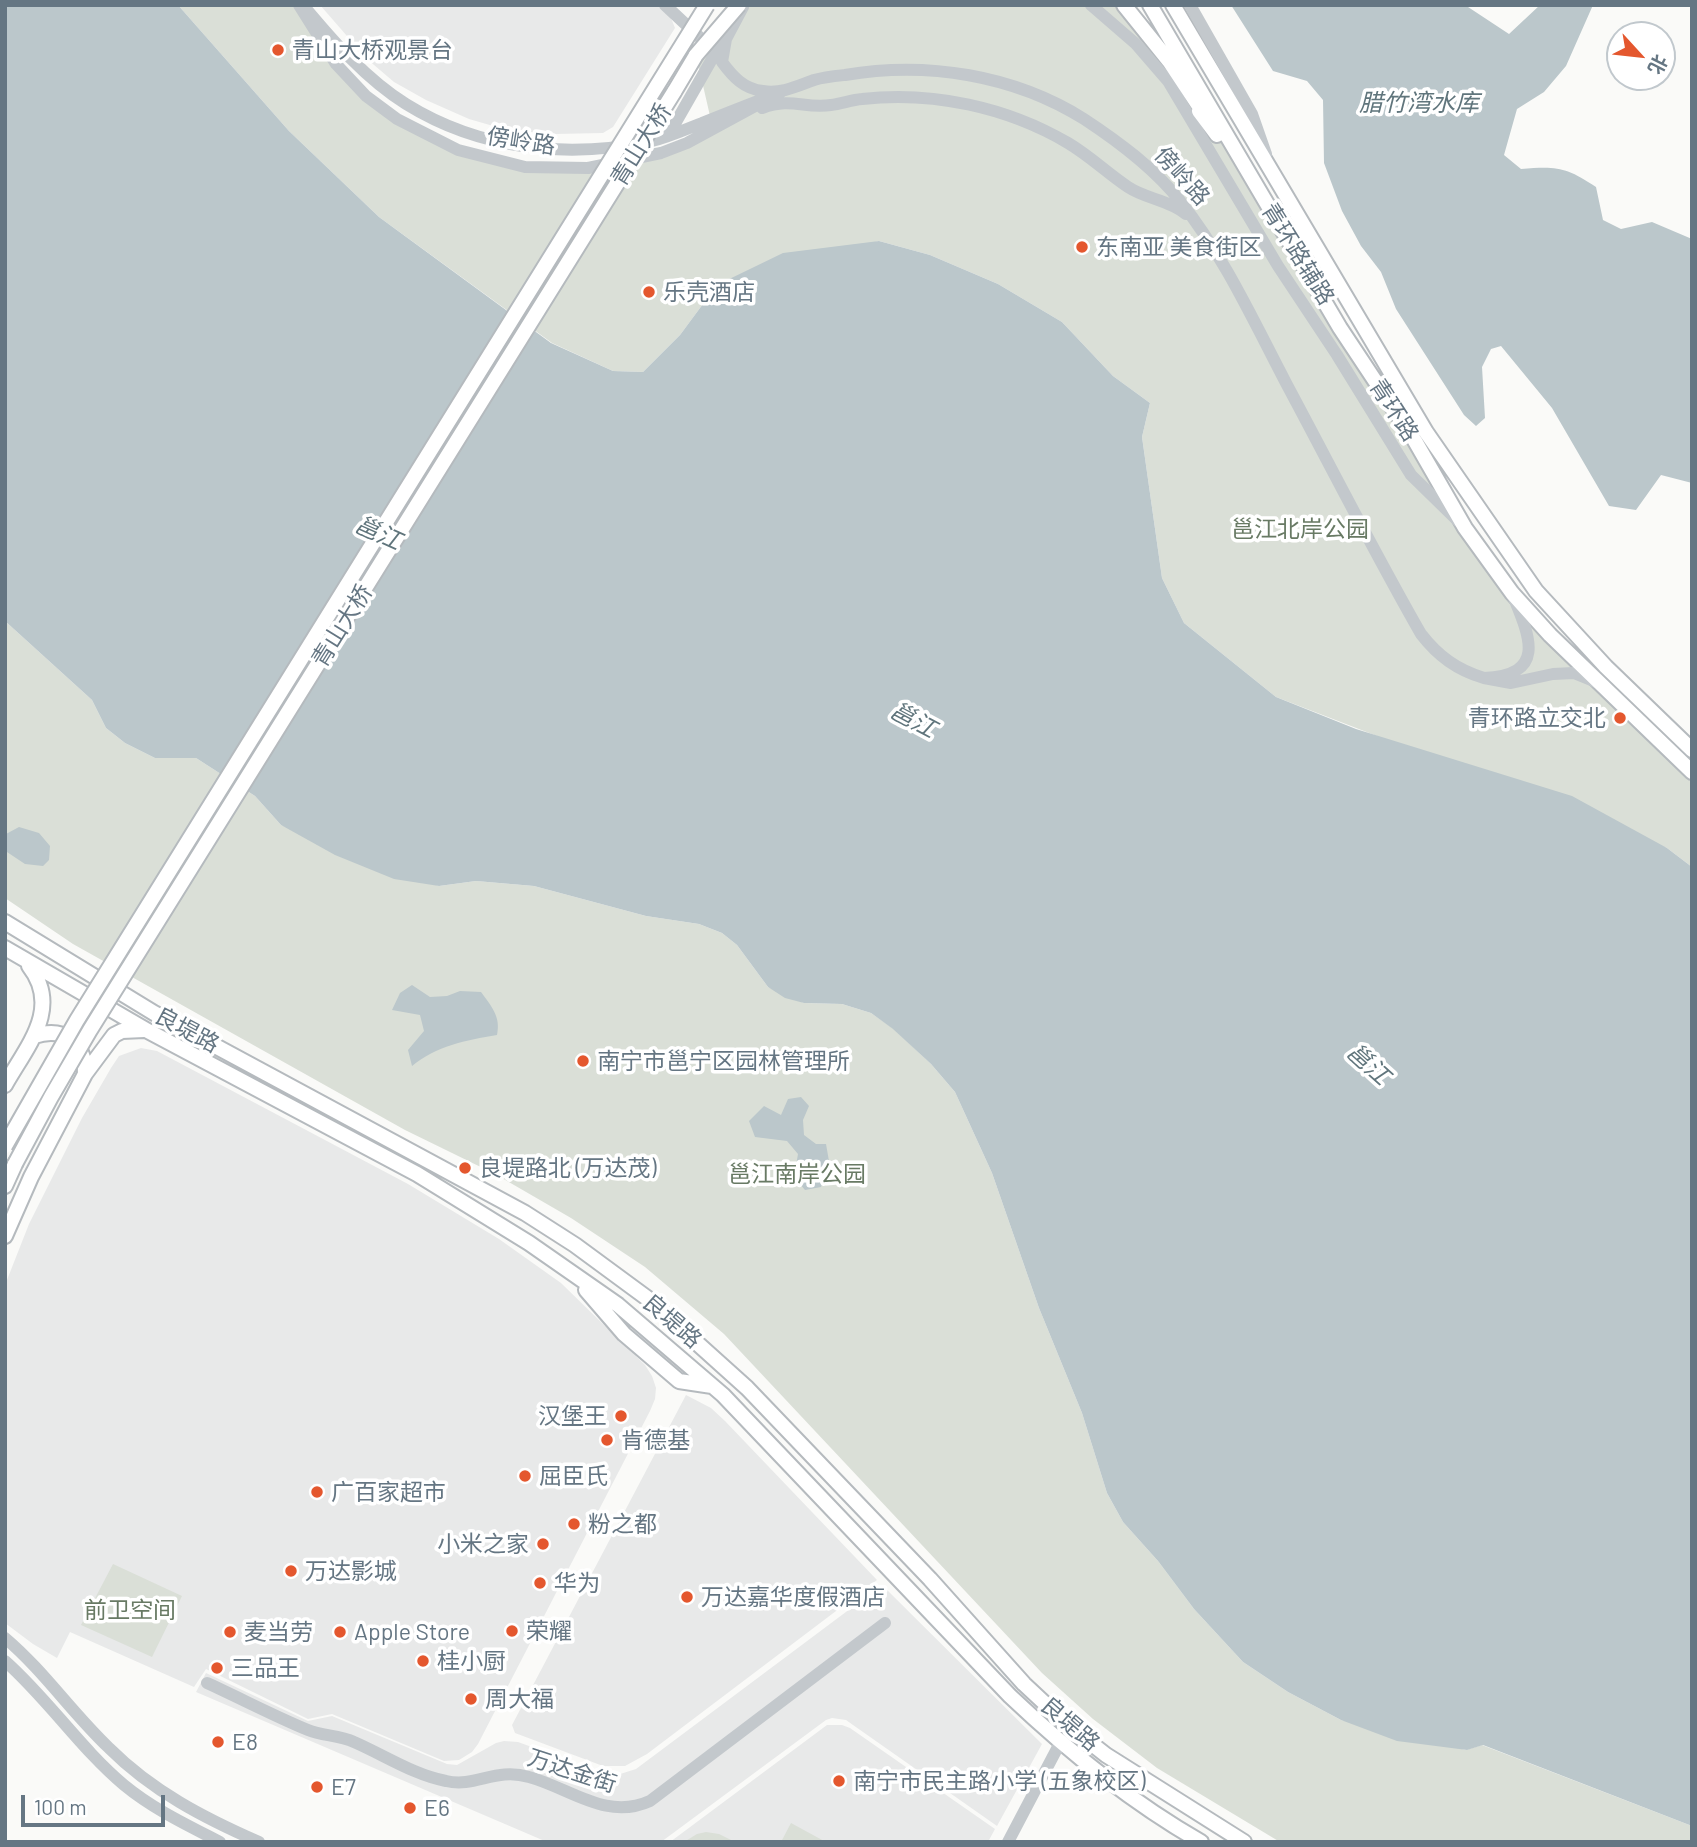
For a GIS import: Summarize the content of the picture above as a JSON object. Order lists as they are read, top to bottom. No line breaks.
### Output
{"streets":{"main road":["青山大桥","青环路","良堤路"],"street":["傍岭路","青环路辅路","万达金街"]},"crossings":[["傍岭路","青环路"],["青环路辅路","青环路"]],"water":["腊竹湾水库","邕江"],"parks":["邕江北岸公园","邕江南岸公园","前卫空间"],"places":["青山大桥观景台","东南亚 美食街区","乐壳酒店","青环路立交北","南宁市邕宁区园林管理所","良堤路北 (万达茂)","汉堡王","肯德基","屈臣氏","广百家超市","粉之都","小米之家","万达影城","华为","万达嘉华度假酒店","荣耀","麦当劳","Apple Store","桂小厨","三品王","周大福","E8","南宁市民主路小学 (五象校区)","E7","E6"],"scale_bar":"100 m","north":"bottom right"}
